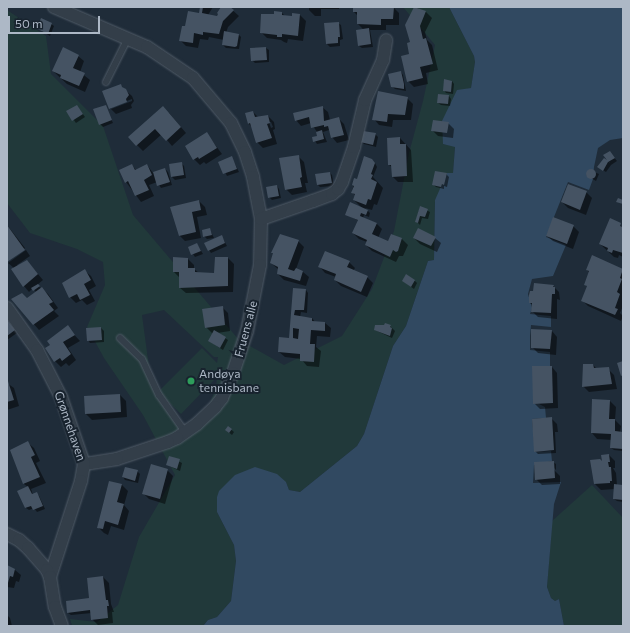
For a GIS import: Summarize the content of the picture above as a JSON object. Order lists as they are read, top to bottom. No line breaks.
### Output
{"streets":{"street":["Fruens alle","Grønnehaven"]},"crossings":[["Fruens alle","Grønnehaven"]],"places":["Andøya tennisbane"],"scale_bar":"50 m"}
